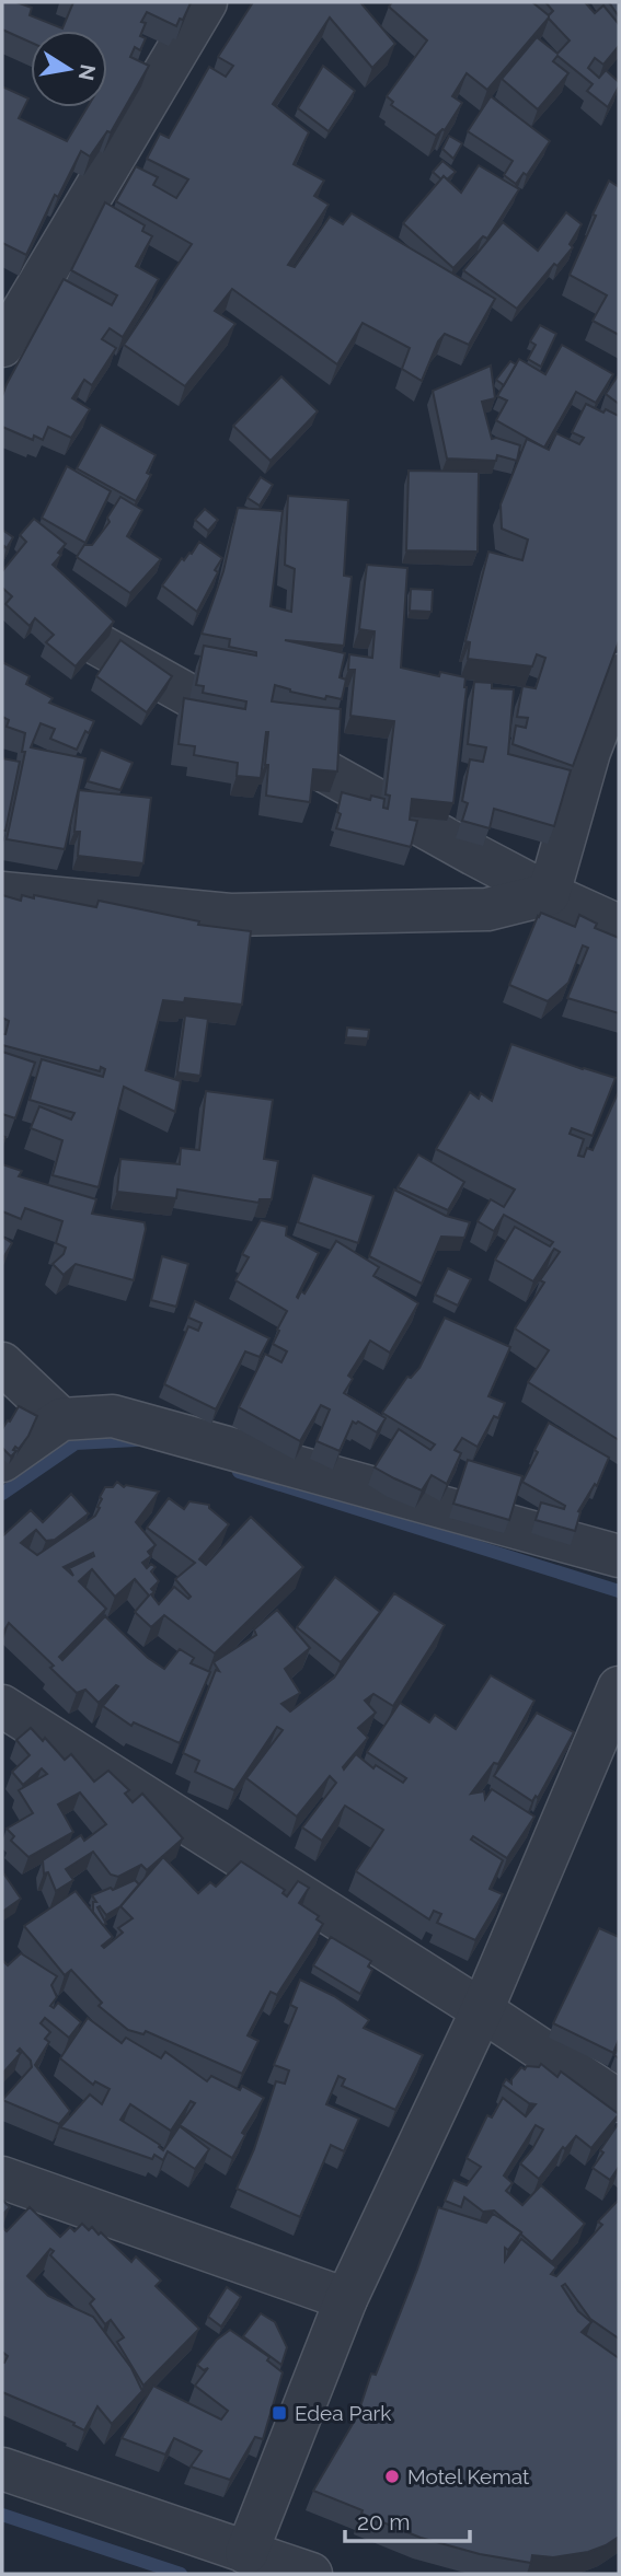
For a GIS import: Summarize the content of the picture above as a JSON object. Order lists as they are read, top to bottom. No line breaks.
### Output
{"places":{"transit":["Edea Park"],"other":["Motel Kemat"]},"scale_bar":"20 m","north":"right"}
